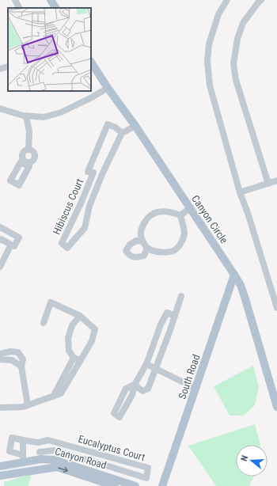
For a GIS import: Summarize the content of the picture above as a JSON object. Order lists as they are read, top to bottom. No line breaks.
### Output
{"streets":{"main road":["Canyon Circle","South Road","Canyon Road"],"street":["Hibiscus Court","Eucalyptus Court"]},"crossings":[["Canyon Circle","South Road"],["Eucalyptus Court","Canyon Road"]],"north":"left"}
